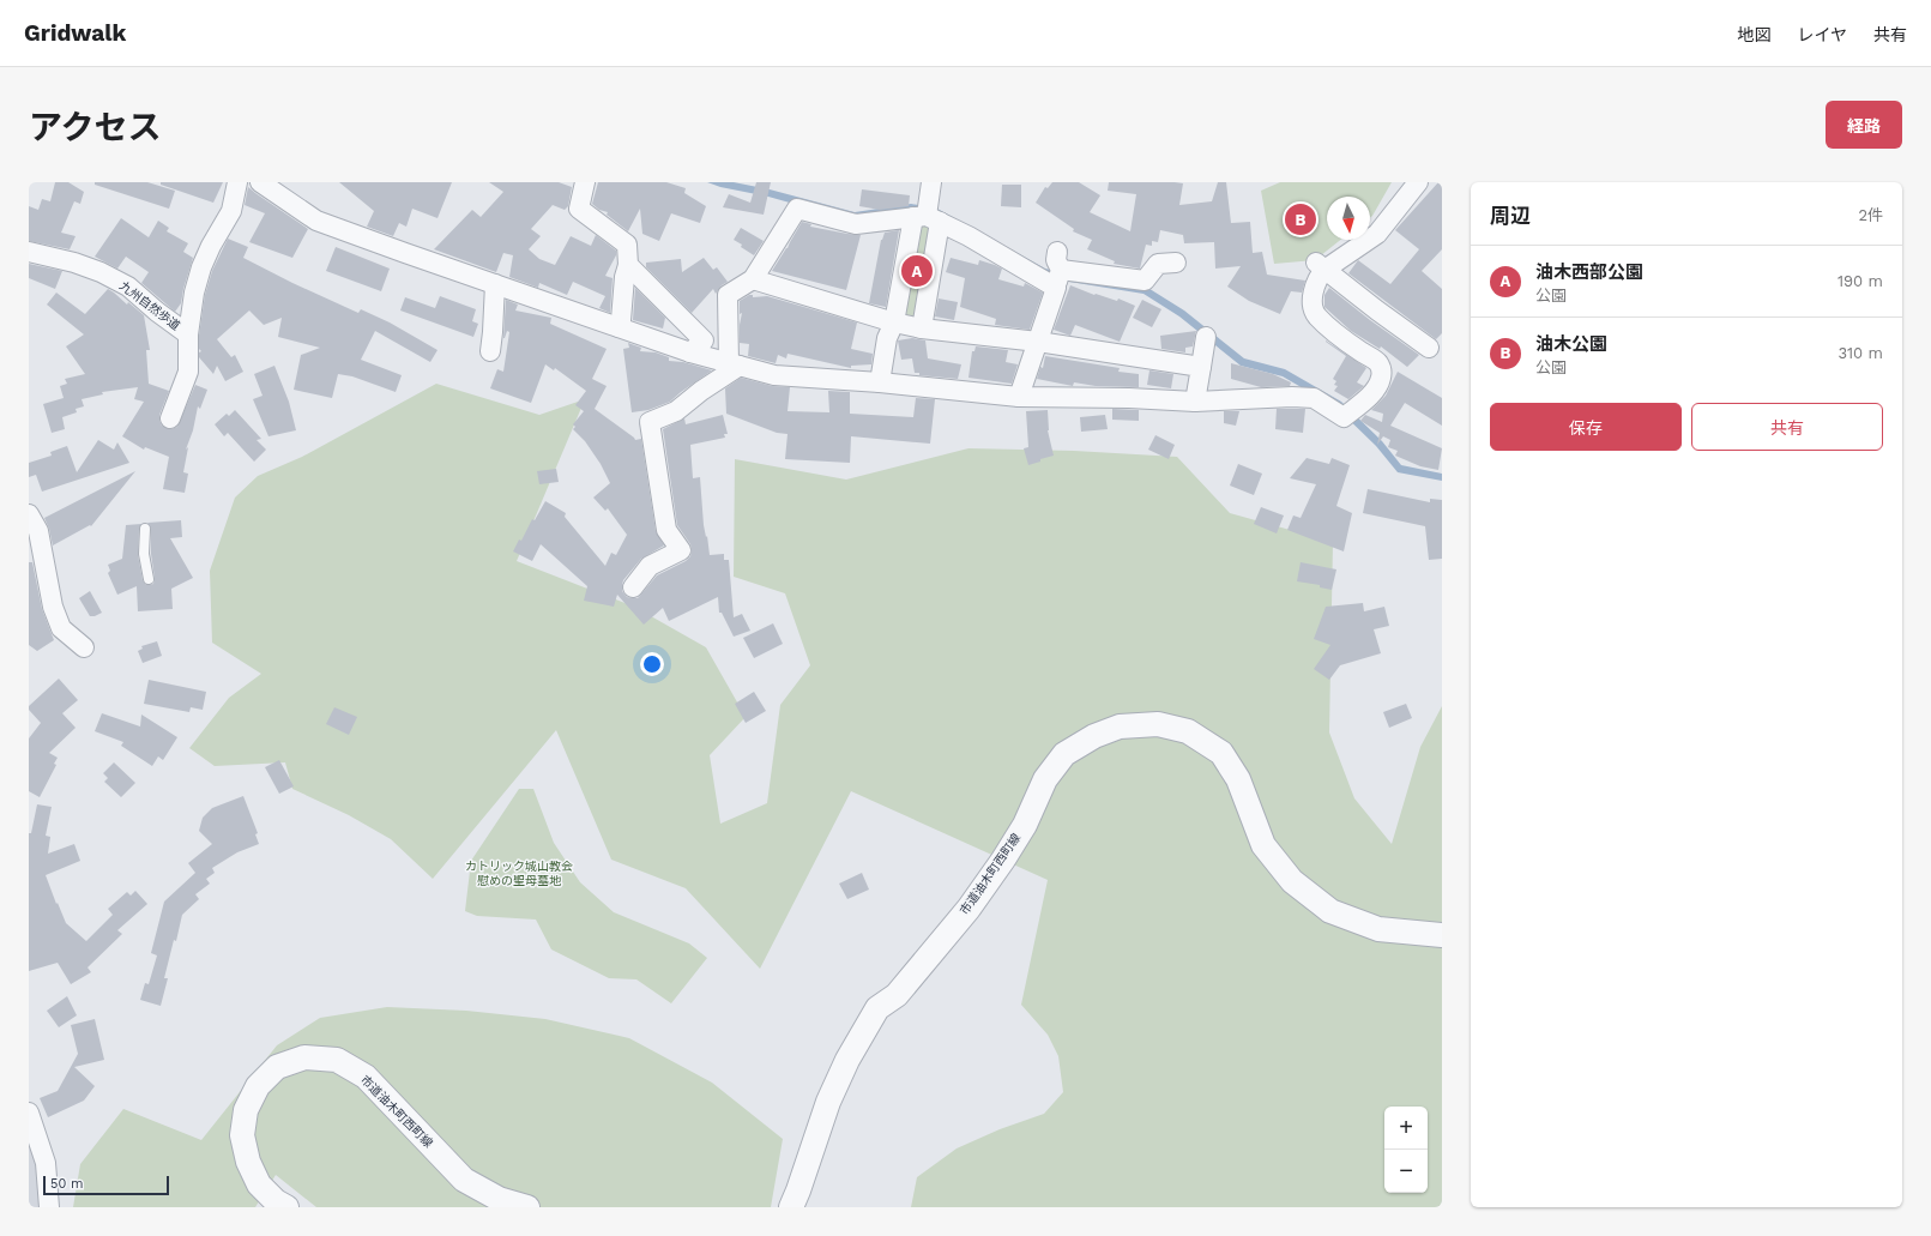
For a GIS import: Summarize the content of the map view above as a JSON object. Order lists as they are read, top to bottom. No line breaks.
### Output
{"streets":{"street":["九州自然歩道","市道油木町西町線"]},"parks":["カトリック城山教会 慰めの聖母墓地"],"scale_bar":"50 m","north":"bottom","page":{"header":"Gridwalk","nav":["地図","レイヤ","共有"],"title":"アクセス","buttons":["経路",["保存","共有"]],"heading":["周辺","2件"],"pins":["B","A"],"list":[{"mark":"A","name":"油木西部公園","note":"公園","value":"190 m"},{"mark":"B","name":"油木公園","note":"公園","value":"310 m"}],"map_buttons":["+","−"],"scale":"50 m"}}
